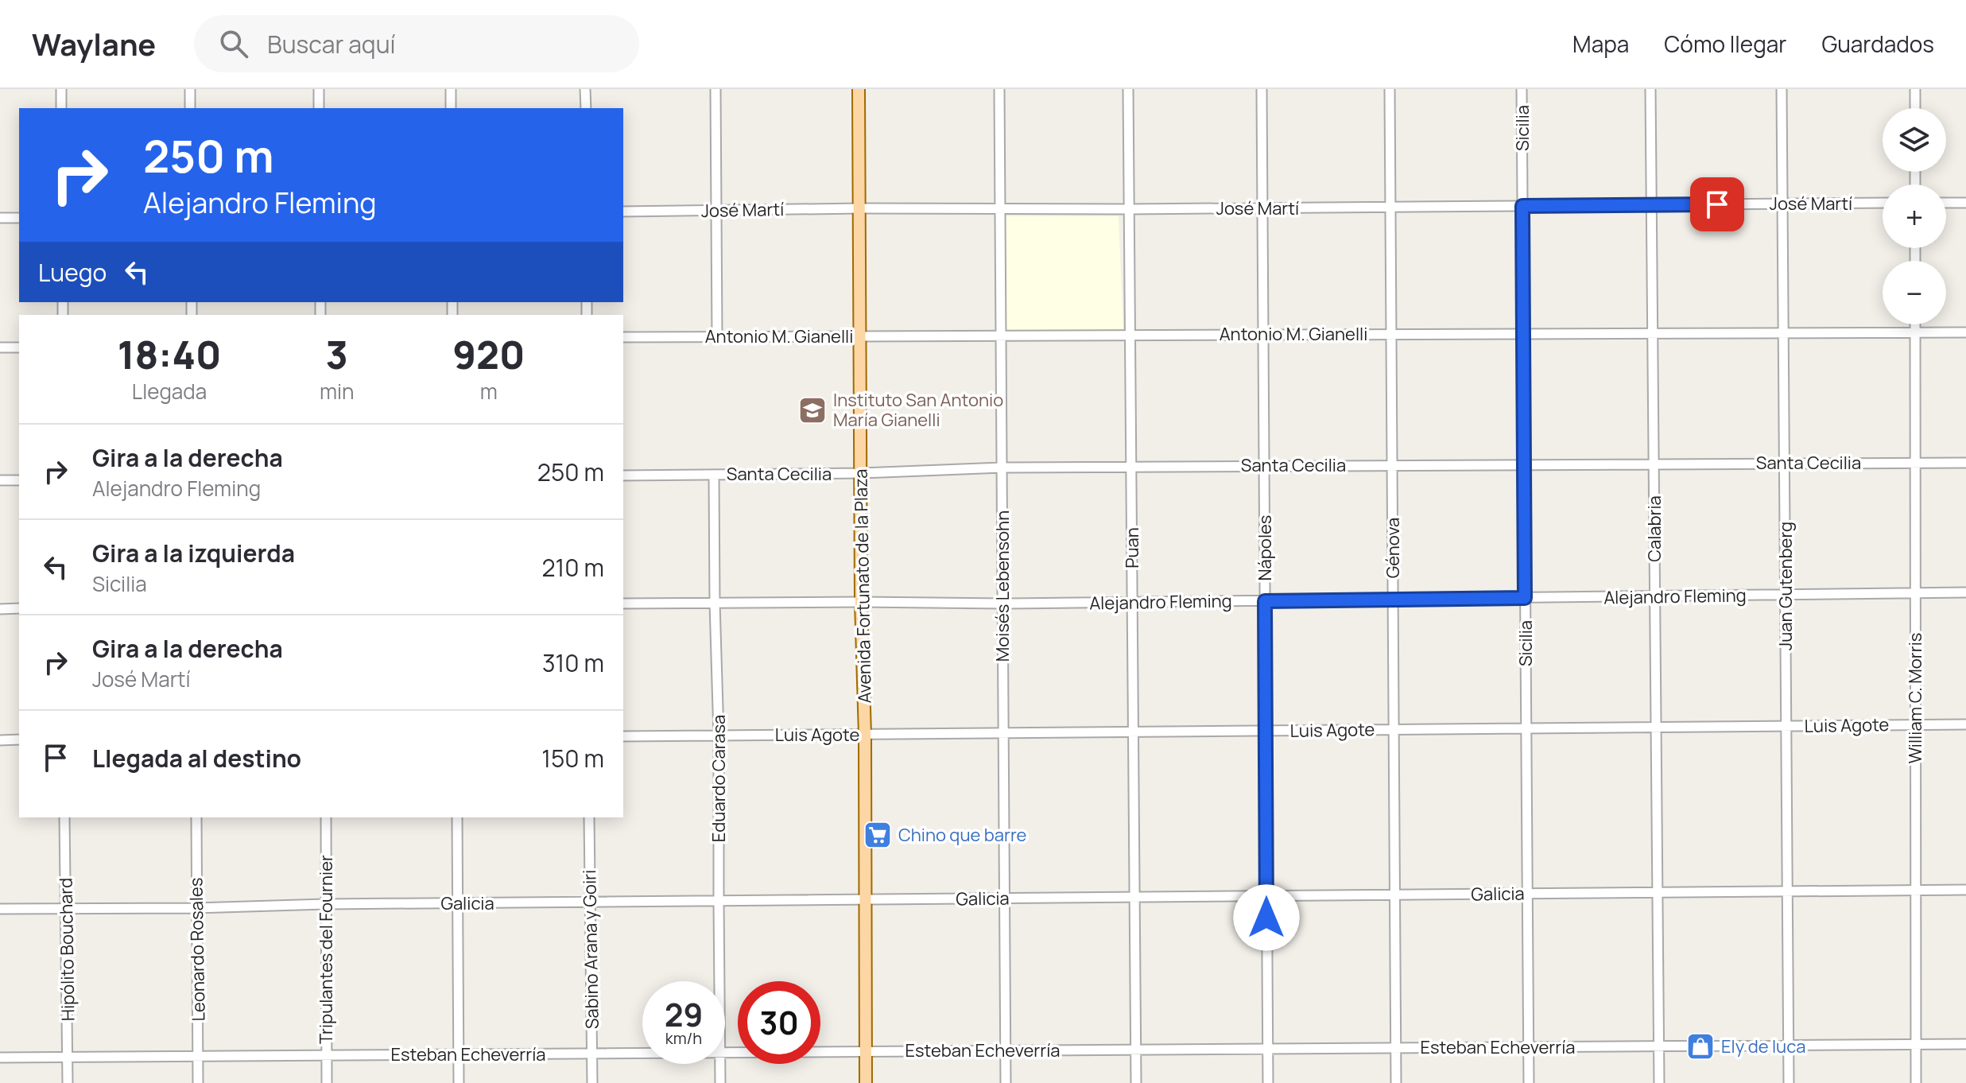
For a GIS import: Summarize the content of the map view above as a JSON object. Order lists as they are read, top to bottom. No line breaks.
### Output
{"streets":{"main road":["Avenida Fortunato de la Plaza"],"street":["Sicilia","José Martí","Antonio M. Gianelli","Santa Cecilia","Calabria","Puan","Nápoles","Génova","Moisés Lebensohn","Juan Gutenberg","Alejandro Fleming","William C. Morris","Luis Agote","Eduardo Carasa","Galicia","Hipólito Bouchard","Leonardo Rosales","Tripulantes del Fournier","Sabino Arana y Goiri","Esteban Echeverría"]},"crossings":[["Sicilia","José Martí"],["Sicilia","Antonio M. Gianelli"],["Sicilia","Santa Cecilia"],["Sicilia","Alejandro Fleming"],["Sicilia","Luis Agote"],["Sicilia","Galicia"],["Sicilia","Esteban Echeverría"],["José Martí","Calabria"],["José Martí","Puan"],["José Martí","Nápoles"],["José Martí","Génova"],["José Martí","Avenida Fortunato de la Plaza"],["José Martí","Moisés Lebensohn"],["José Martí","Juan Gutenberg"],["Antonio M. Gianelli","Calabria"],["Antonio M. Gianelli","Puan"],["Antonio M. Gianelli","Nápoles"],["Antonio M. Gianelli","Génova"],["Antonio M. Gianelli","Avenida Fortunato de la Plaza"],["Antonio M. Gianelli","Moisés Lebensohn"],["Antonio M. Gianelli","Juan Gutenberg"],["Antonio M. Gianelli","William C. Morris"],["Santa Cecilia","Calabria"],["Santa Cecilia","Puan"],["Santa Cecilia","Nápoles"],["Santa Cecilia","Génova"],["Santa Cecilia","Avenida Fortunato de la Plaza"],["Santa Cecilia","Moisés Lebensohn"],["Santa Cecilia","Juan Gutenberg"],["Santa Cecilia","William C. Morris"],["Santa Cecilia","Eduardo Carasa"],["Calabria","Alejandro Fleming"],["Calabria","Luis Agote"],["Calabria","Galicia"],["Calabria","Esteban Echeverría"],["Puan","Alejandro Fleming"],["Puan","Luis Agote"],["Puan","Galicia"],["Puan","Esteban Echeverría"],["Nápoles","Alejandro Fleming"],["Nápoles","Luis Agote"],["Nápoles","Galicia"],["Nápoles","Esteban Echeverría"],["Génova","Alejandro Fleming"],["Génova","Luis Agote"],["Génova","Galicia"],["Génova","Esteban Echeverría"],["Avenida Fortunato de la Plaza","Alejandro Fleming"],["Avenida Fortunato de la Plaza","Luis Agote"],["Avenida Fortunato de la Plaza","Galicia"],["Avenida Fortunato de la Plaza","Esteban Echeverría"],["Moisés Lebensohn","Alejandro Fleming"],["Moisés Lebensohn","Luis Agote"],["Moisés Lebensohn","Galicia"],["Moisés Lebensohn","Esteban Echeverría"],["Juan Gutenberg","Alejandro Fleming"],["Juan Gutenberg","Luis Agote"],["Juan Gutenberg","Galicia"],["Juan Gutenberg","Esteban Echeverría"],["Alejandro Fleming","William C. Morris"],["Alejandro Fleming","Eduardo Carasa"],["William C. Morris","Luis Agote"],["William C. Morris","Galicia"],["William C. Morris","Esteban Echeverría"],["Luis Agote","Eduardo Carasa"],["Eduardo Carasa","Galicia"],["Galicia","Hipólito Bouchard"],["Galicia","Leonardo Rosales"],["Galicia","Tripulantes del Fournier"],["Galicia","Sabino Arana y Goiri"],["Hipólito Bouchard","Esteban Echeverría"],["Leonardo Rosales","Esteban Echeverría"],["Tripulantes del Fournier","Esteban Echeverría"],["Sabino Arana y Goiri","Esteban Echeverría"]],"places":{"school or university":["Instituto San Antonio María Gianelli"],"supermarket":["Chino que barre"],"shop":["Ely de luca"]},"page":{"header":"Waylane","search":"Buscar aquí","nav":["Mapa","Cómo llegar","Guardados"],"map_buttons":["+","−"],"turn":["250 m","Alejandro Fleming"],"then":"Luego","eta":["18:40","Llegada","3","min","920","m"],"list":[{"name":"Gira a la derecha","note":"Alejandro Fleming","value":"250 m"},{"name":"Gira a la izquierda","note":"Sicilia","value":"210 m"},{"name":"Gira a la derecha","note":"José Martí","value":"310 m"},{"name":"Llegada al destino","value":"150 m"}],"speed":"29 km/h","limit":"30"}}
